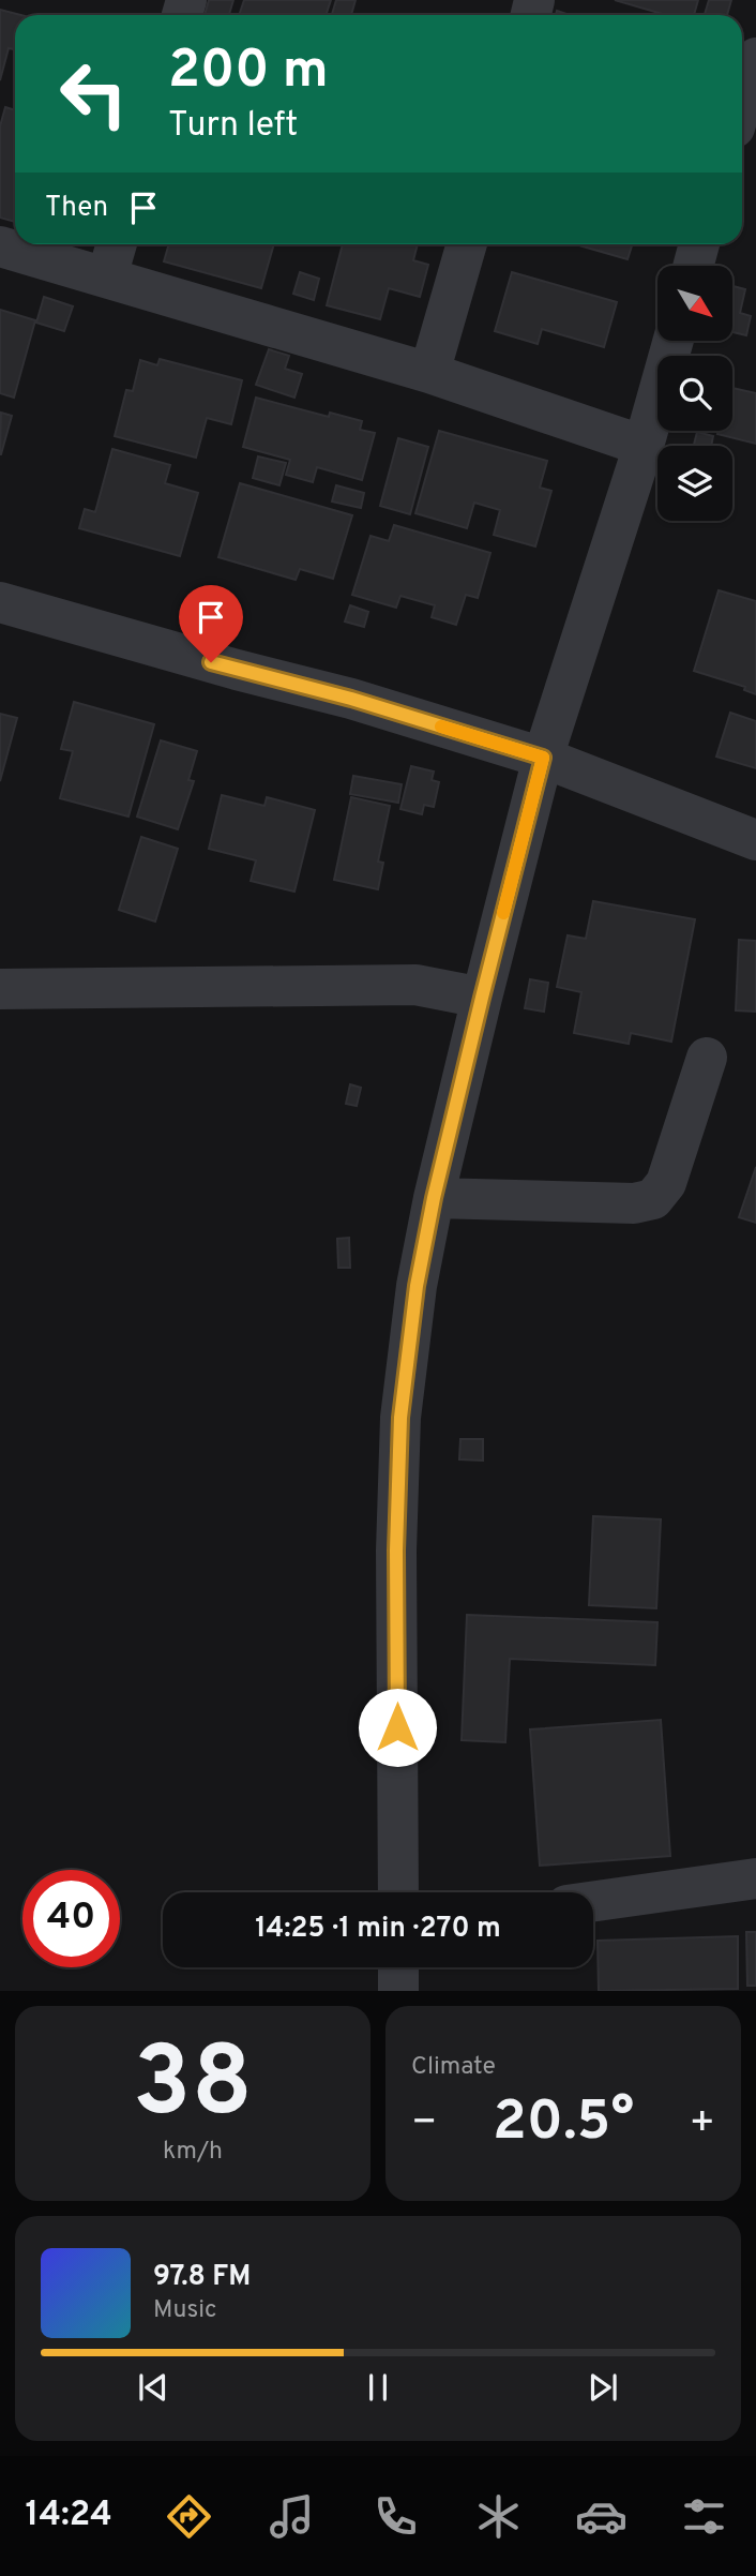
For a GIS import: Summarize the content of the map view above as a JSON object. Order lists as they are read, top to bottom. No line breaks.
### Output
{"north":"bottom right","page":{"turn":["200 m","Turn left"],"then":"Then","limit":"40","trip":"14:25 · 1 min · 270 m","tile":[["38","km/h"],"Climate"],"heat":["−","20.5°","+"],"song":["97.8 FM","Music"],"tabs":"14:24"}}
